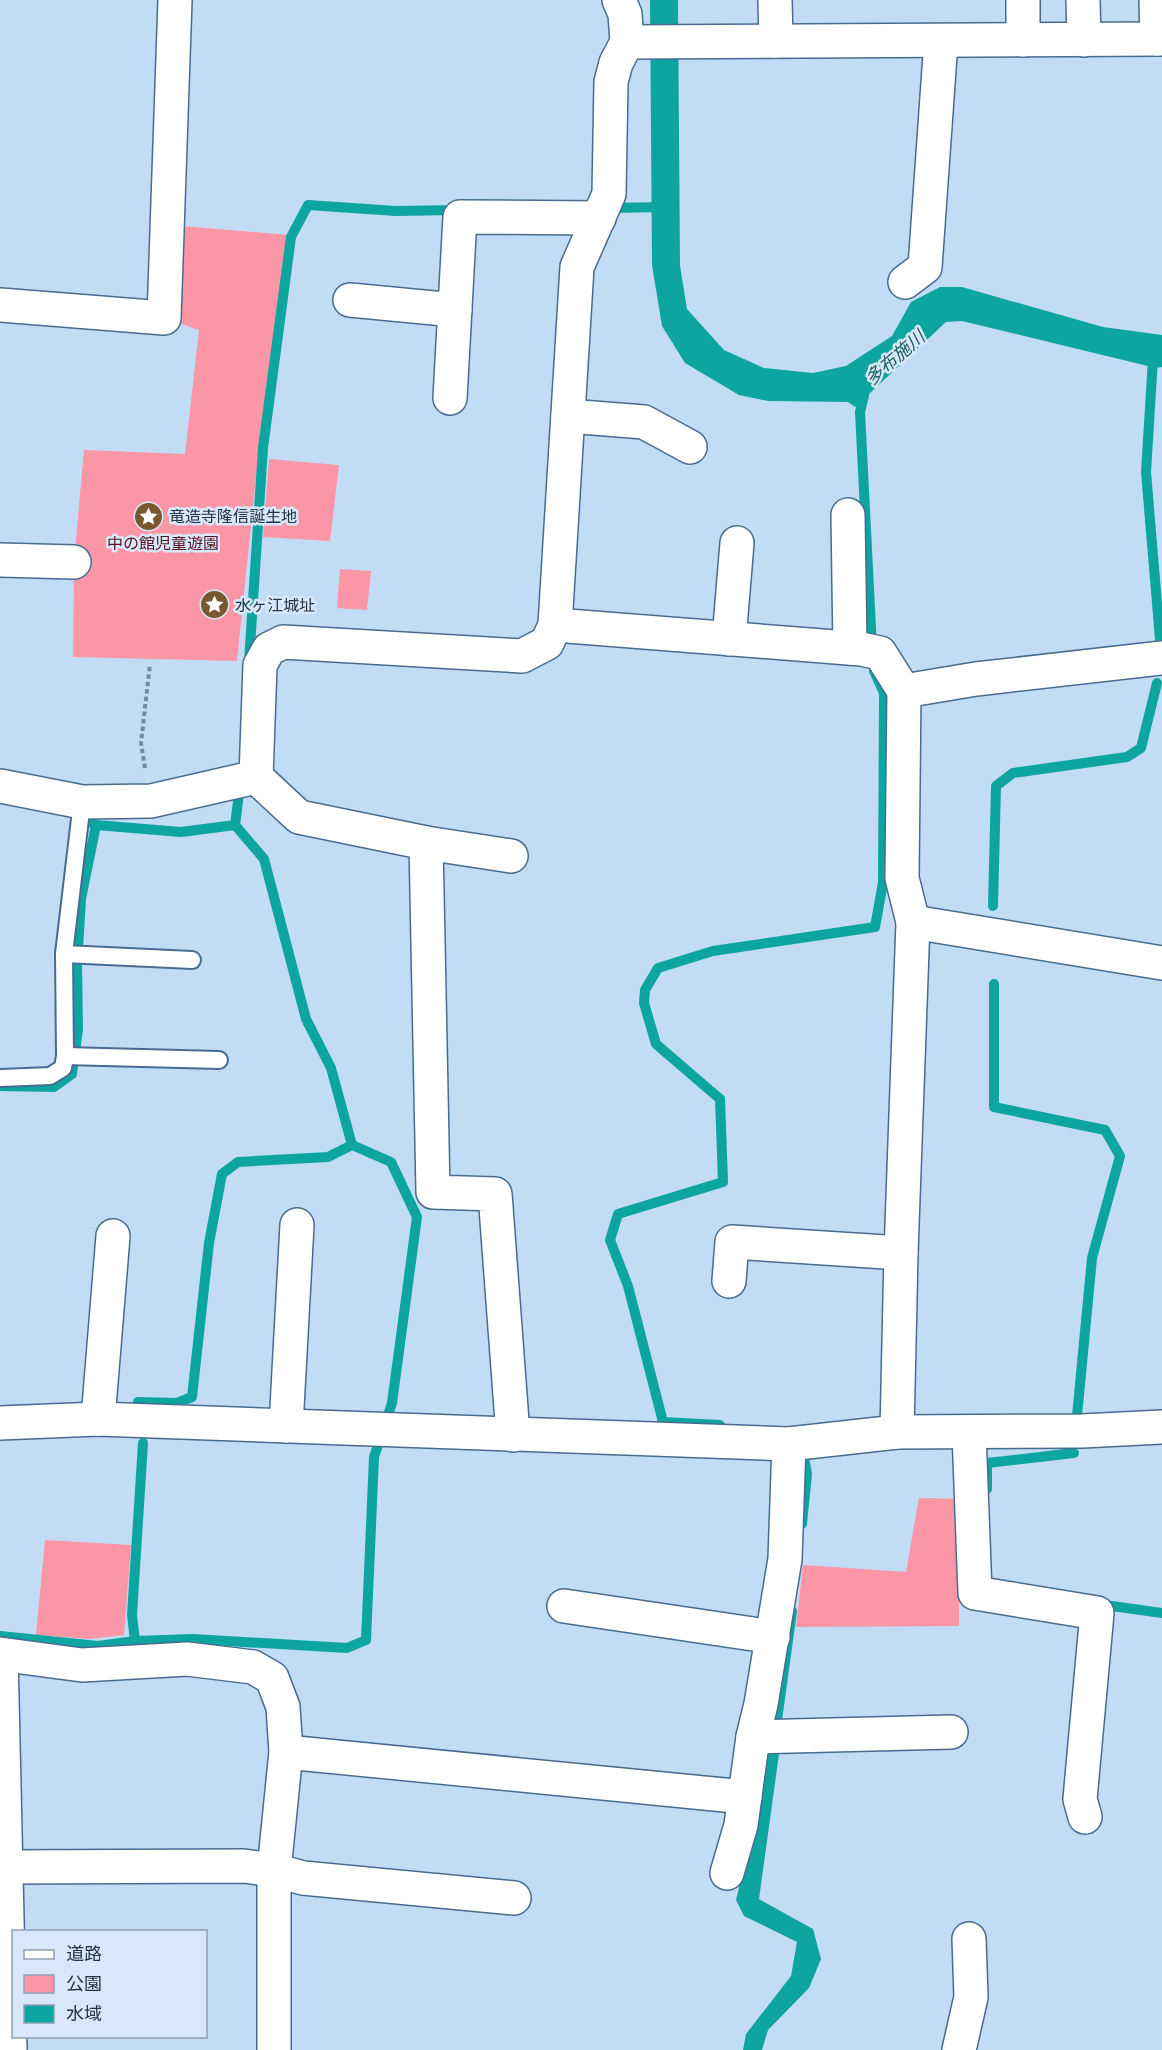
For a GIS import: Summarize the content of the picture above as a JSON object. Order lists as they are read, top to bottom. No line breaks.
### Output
{"water":["多布施川"],"parks":["中の館児童遊園"],"places":{"place":["竜造寺隆信誕生地","水ヶ江城址"]},"legend":["道路","公園","水域"]}
